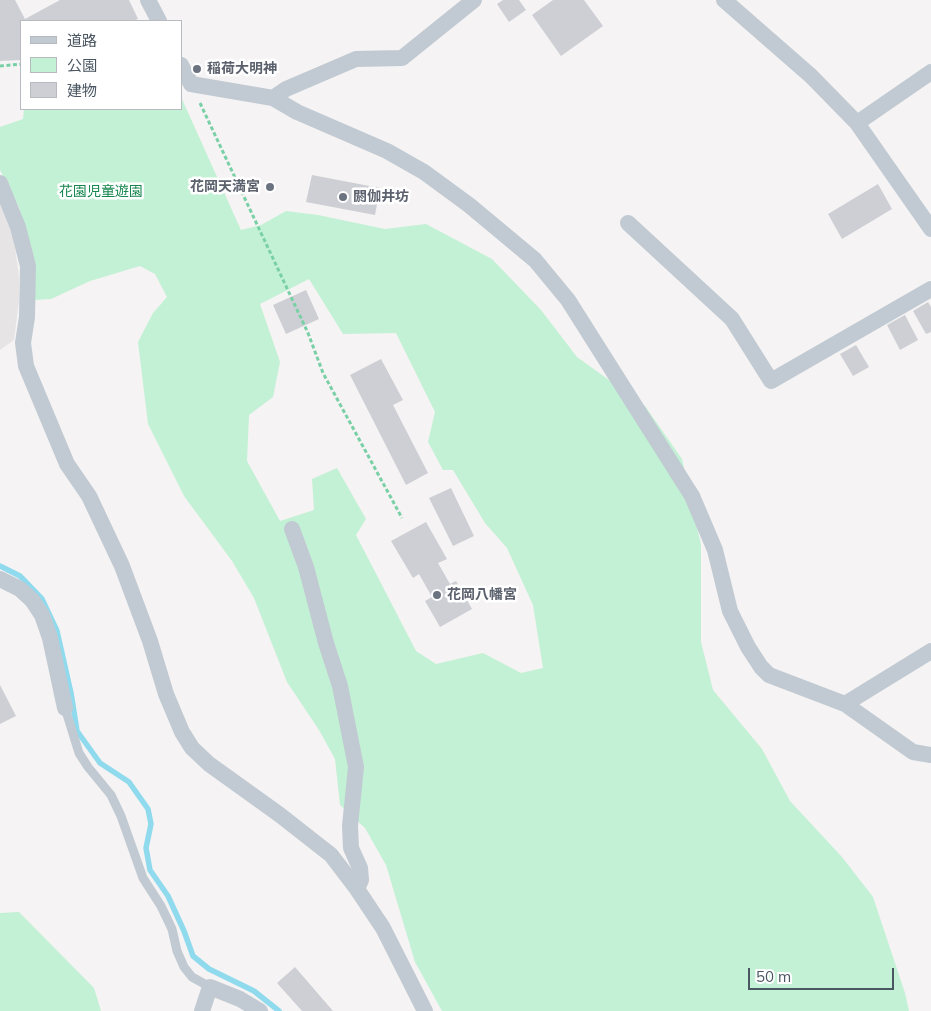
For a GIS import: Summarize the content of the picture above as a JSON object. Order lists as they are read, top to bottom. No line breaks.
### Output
{"parks":["花園児童遊園"],"places":["稲荷大明神","花岡天満宮","閼伽井坊","花岡八幡宮"],"legend":["道路","公園","建物"],"scale_bar":"50 m"}
